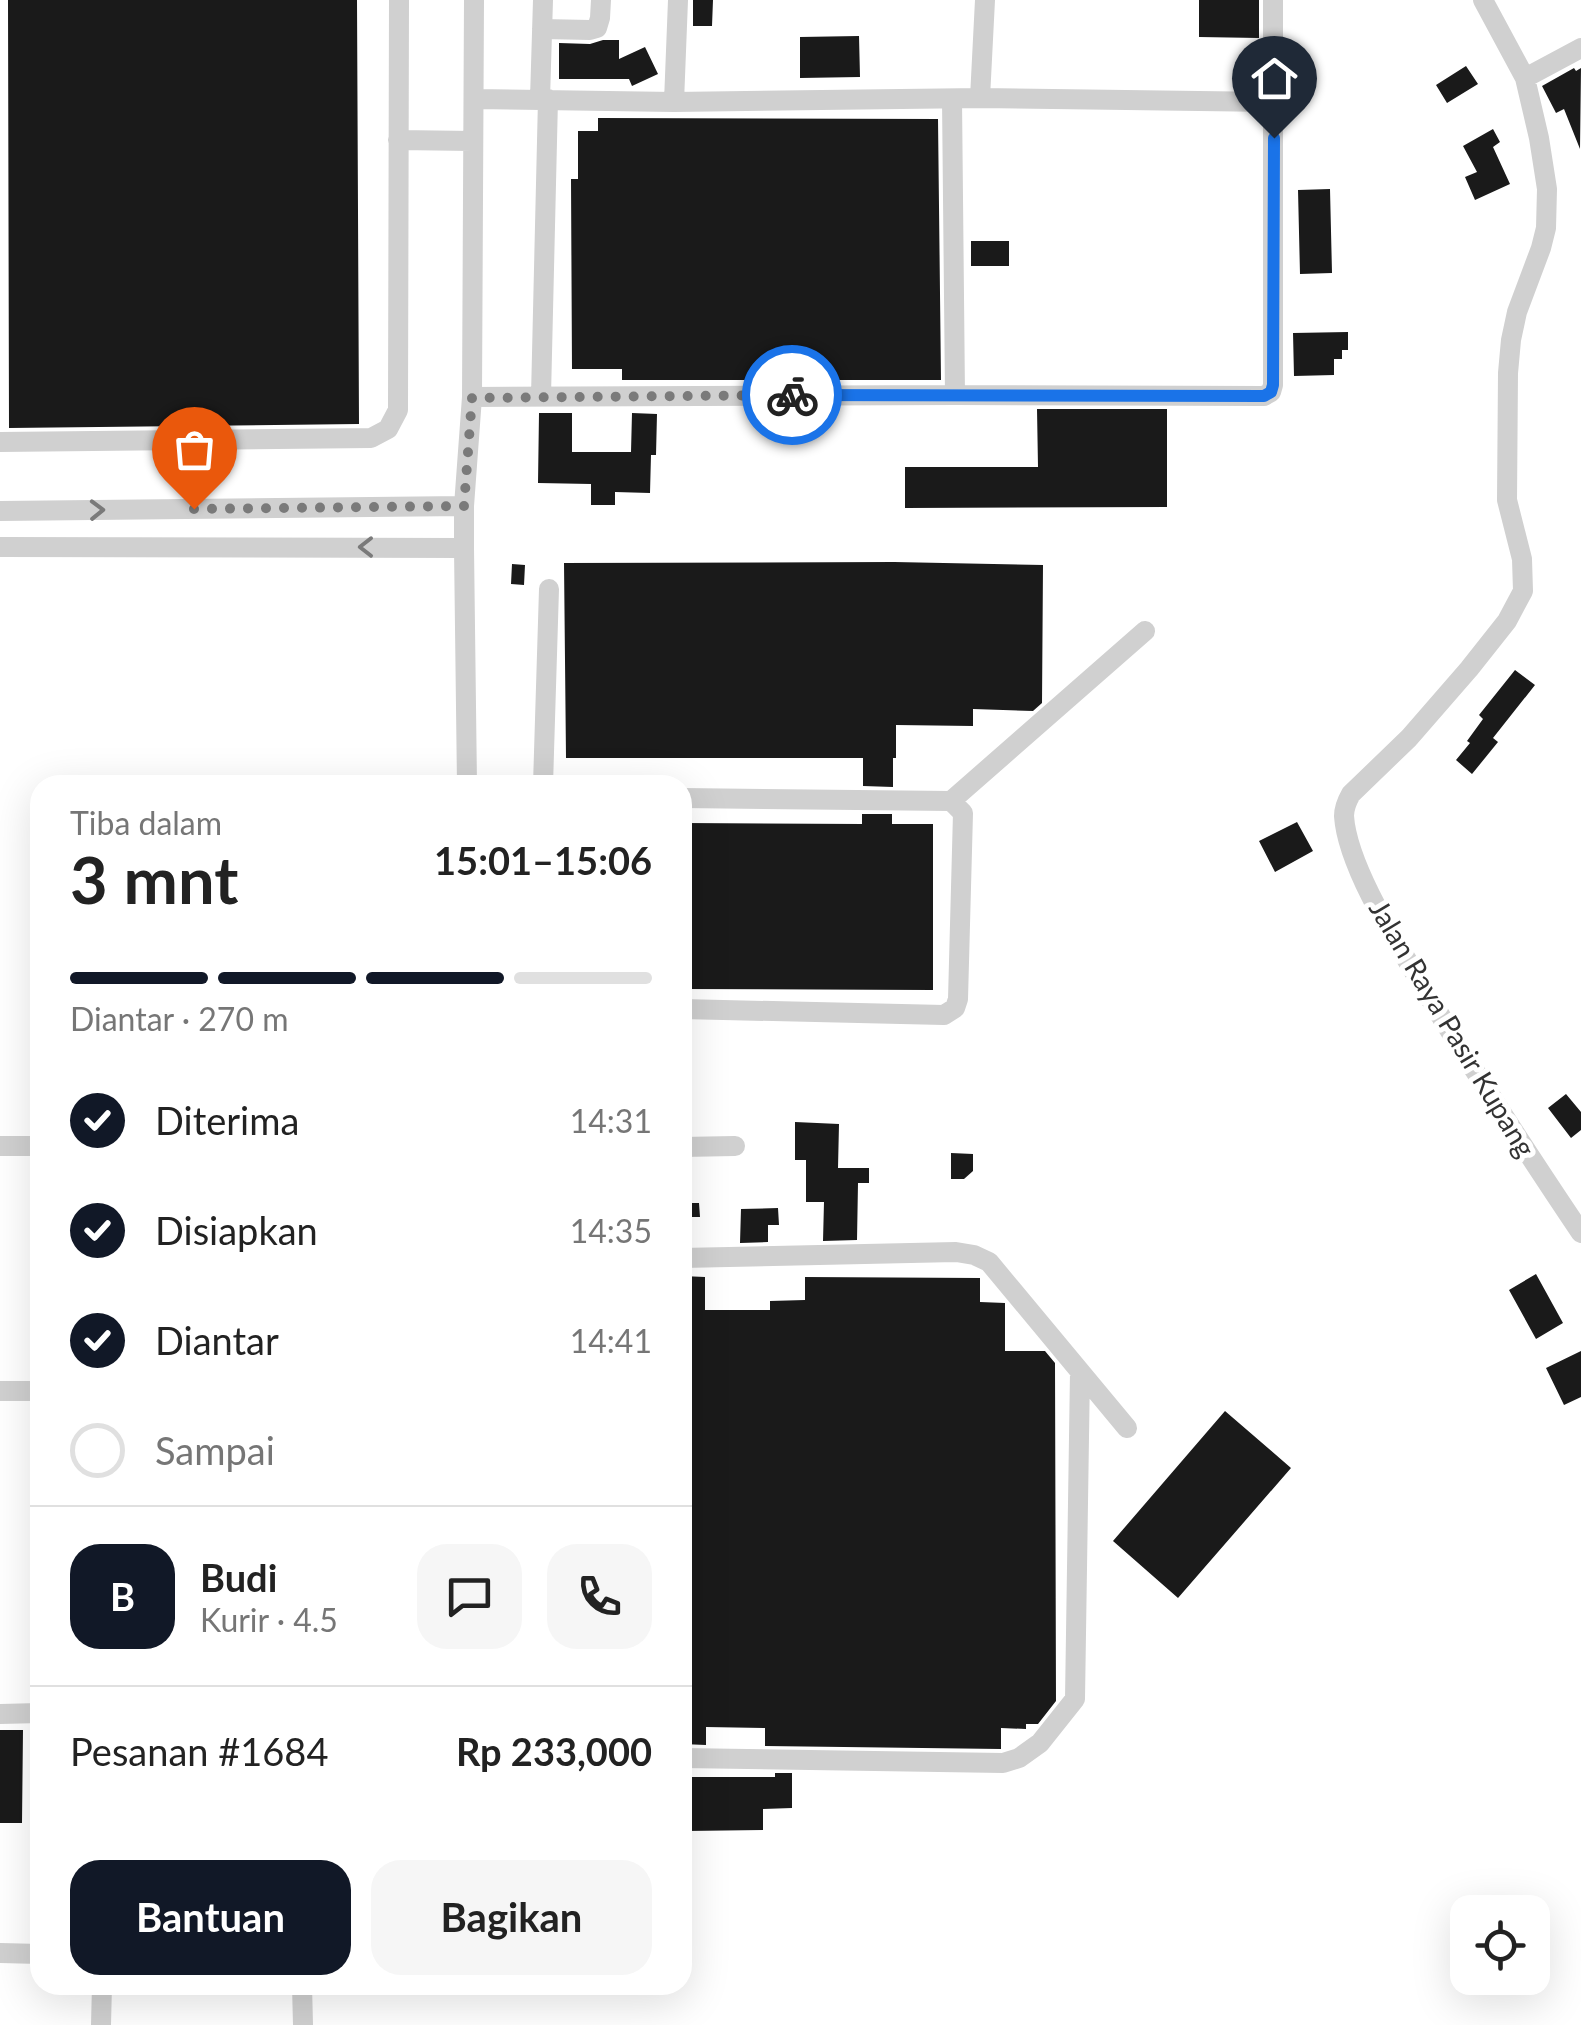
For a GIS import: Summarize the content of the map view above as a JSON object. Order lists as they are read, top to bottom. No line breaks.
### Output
{"streets":{"street":["Jalan Raya Pasir Kupang"]},"page":{"heading":["3 mnt","Tiba dalam","15:01–15:06"],"panel":["Budi","Kurir · 4.5","Pesanan #1684","Rp 233,000"],"bar":"Diantar · 270 m","list":[["Diterima","14:31"],["Disiapkan","14:35"],["Diantar","14:41"],"Sampai"],"round":"B","buttons":["Bantuan","Bagikan"]}}
